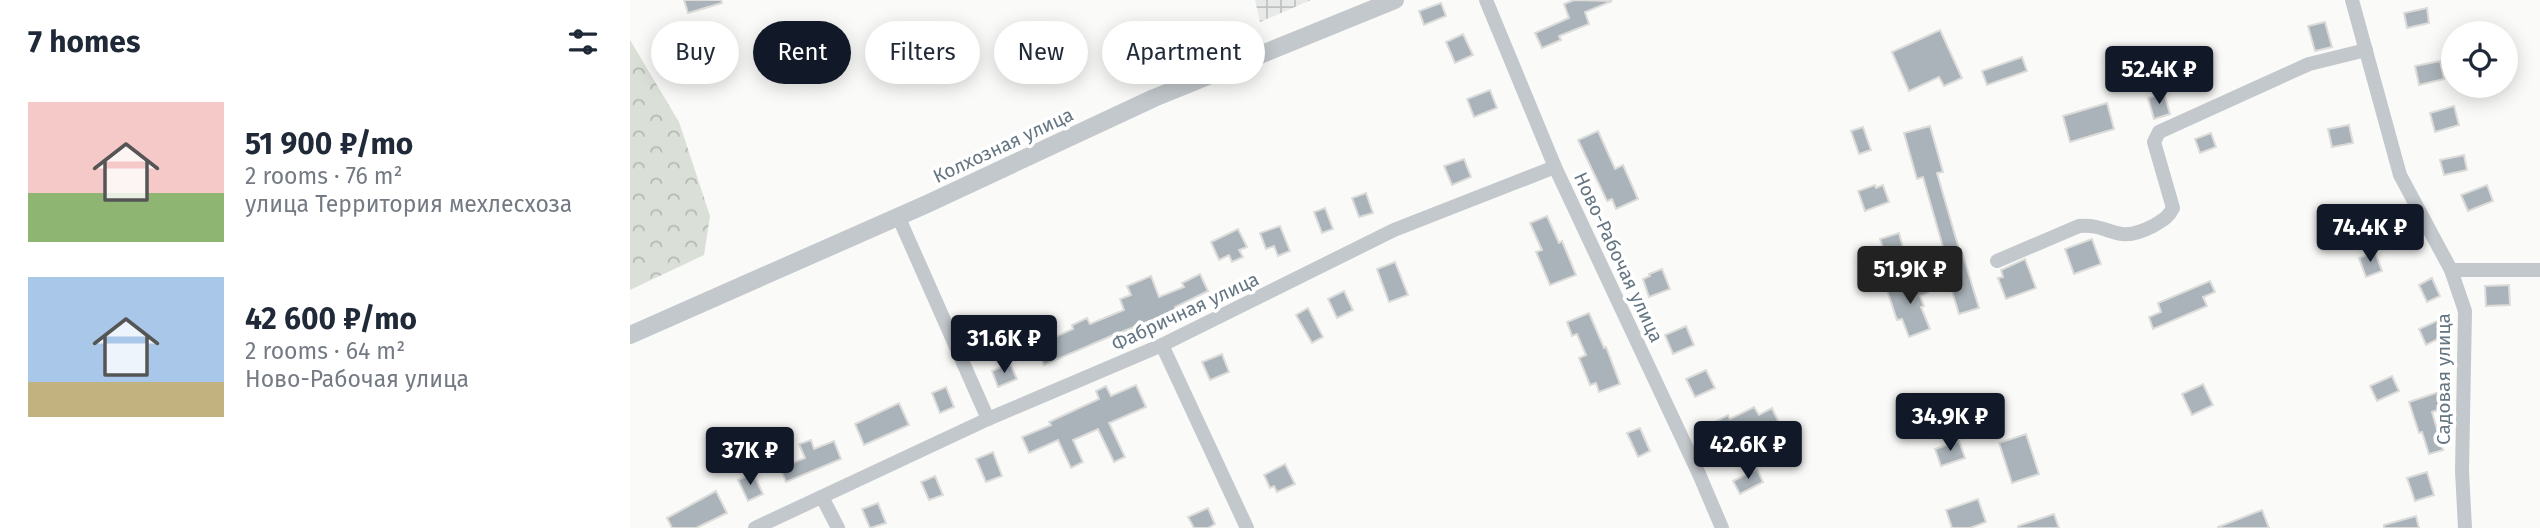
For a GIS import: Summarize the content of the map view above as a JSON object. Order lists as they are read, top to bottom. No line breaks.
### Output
{"streets":{"street":["Колхозная улица","Ново-Рабочая улица","Фабричная улица","Садовая улица"]},"crossings":[["Ново-Рабочая улица","Фабричная улица"]],"page":{"heading":"7 homes","chip":["Buy","Rent","Filters","New","Apartment"],"price":["52.4K ₽","74.4K ₽","51.9K ₽","31.6K ₽","34.9K ₽","42.6K ₽","37K ₽"],"list":[{"name":"51 900 ₽/mo","note":"2 rooms · 76 m² · улица Территория мехлесхоза"},{"name":"42 600 ₽/mo","note":"2 rooms · 64 m² · Ново-Рабочая улица"}]}}
